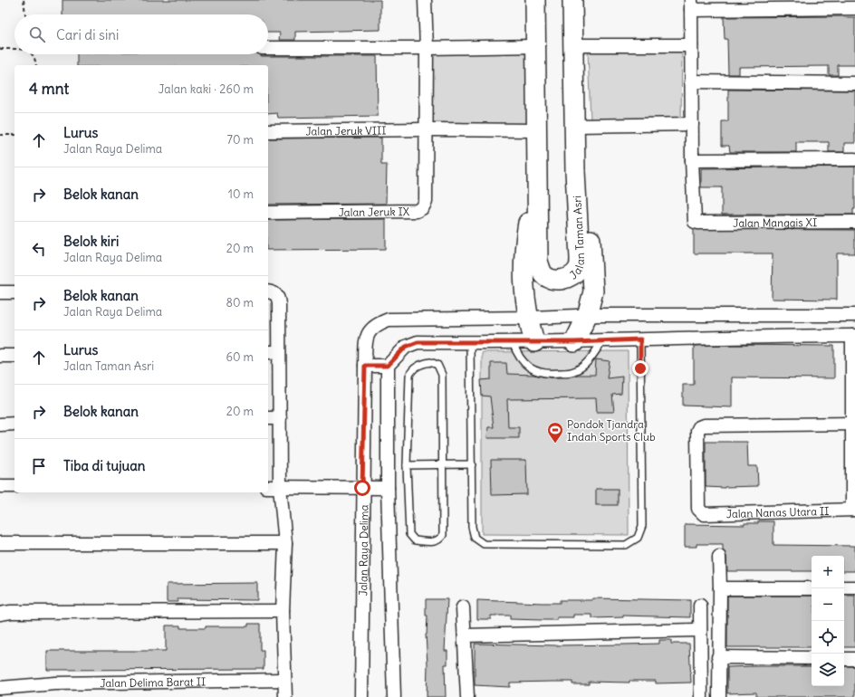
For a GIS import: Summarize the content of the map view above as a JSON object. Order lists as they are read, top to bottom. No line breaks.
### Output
{"streets":{"main road":["Jalan Taman Asri"],"street":["Jalan Jeruk VIII","Jalan Jeruk IX","Jalan Manggis XI","Jalan Nanas Utara II","Jalan Raya Delima","Jalan Delima Barat II"]},"crossings":[["Jalan Jeruk VIII","Jalan Jeruk IX"],["Jalan Jeruk VIII","Jalan Taman Asri"]],"places":{"sports":["Pondok Tjandra Indah Sports Club"]},"page":{"search":"Cari di sini","heading":["4 mnt","Jalan kaki · 260 m"],"list":[["Lurus","Jalan Raya Delima","70 m"],["Belok kanan","10 m"],["Belok kiri","Jalan Raya Delima","20 m"],["Belok kanan","Jalan Raya Delima","80 m"],["Lurus","Jalan Taman Asri","60 m"],["Belok kanan","20 m"],"Tiba di tujuan"],"map_buttons":["+","−"]}}
